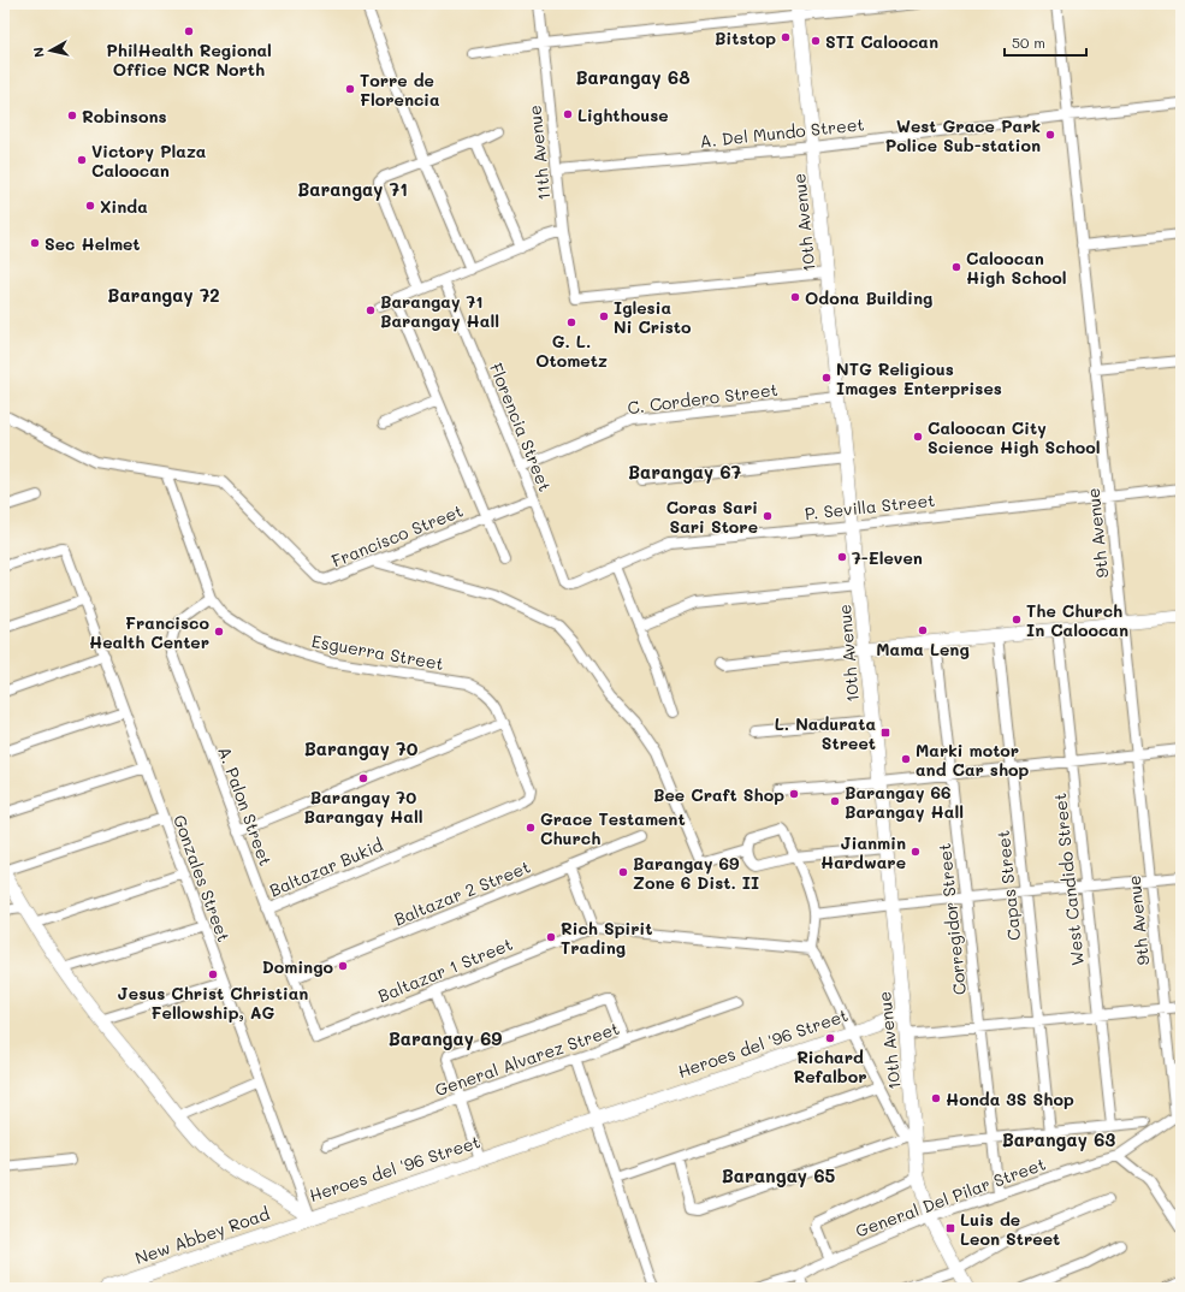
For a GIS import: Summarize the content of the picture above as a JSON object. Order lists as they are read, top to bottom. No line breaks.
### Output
{"streets":{"street":["A. Del Mundo Street","11th Avenue","10th Avenue","C. Cordero Street","Florencia Street","P. Sevilla Street","9th Avenue","Francisco Street","Esguerra Street","A. Palon Street","Baltazar Bukid","Gonzales Street","West Candido Street","Capas Street","Baltazar 2 Street","Corregidor Street","Baltazar 1 Street","Heroes del '96 Street","General Alvarez Street","General Del Pilar Street","New Abbey Road"]},"crossings":[["A. Del Mundo Street","11th Avenue"],["A. Del Mundo Street","10th Avenue"],["A. Del Mundo Street","9th Avenue"],["11th Avenue","10th Avenue"],["10th Avenue","C. Cordero Street"],["10th Avenue","P. Sevilla Street"],["10th Avenue","Heroes del '96 Street"],["10th Avenue","General Del Pilar Street"],["C. Cordero Street","Florencia Street"],["Florencia Street","P. Sevilla Street"],["Florencia Street","Francisco Street"],["P. Sevilla Street","9th Avenue"],["9th Avenue","General Del Pilar Street"],["Francisco Street","Esguerra Street"],["Esguerra Street","A. Palon Street"],["Esguerra Street","Baltazar Bukid"],["A. Palon Street","Baltazar Bukid"],["A. Palon Street","Baltazar 2 Street"],["A. Palon Street","Baltazar 1 Street"],["Gonzales Street","Heroes del '96 Street"],["Gonzales Street","New Abbey Road"],["Corregidor Street","General Del Pilar Street"],["Heroes del '96 Street","New Abbey Road"]],"districts":["Barangay 68","Barangay 71","Barangay 72","Barangay 67","Barangay 70","Barangay 69","Barangay 63","Barangay 65"],"places":{"other":["PhilHealth Regional Office NCR North","Bitstop","STI Caloocan","Torre de Florencia","Lighthouse","Robinsons","West Grace Park Police Sub-station","Victory Plaza Caloocan","Xinda","Sec Helmet","Caloocan High School","Odona Building","Barangay 71 Barangay Hall","Iglesia Ni Cristo","G. L. Otometz","NTG Religious Images Enterprises","Caloocan City Science High School","Coras Sari Sari Store","7-Eleven","The Church In Caloocan","Mama Leng","Francisco Health Center","Marki motor and Car shop","Barangay 70 Barangay Hall","Bee Craft Shop","Barangay 66 Barangay Hall","Grace Testament Church","Jianmin Hardware","Barangay 69 Zone 6 Dist. II","Rich Spirit Trading","Domingo","Jesus Christ Christian Fellowship, AG","Richard Refalbor","Honda 3S Shop"],"transit":["L. Nadurata Street","Luis de Leon Street"]},"scale_bar":"50 m","north":"left"}
